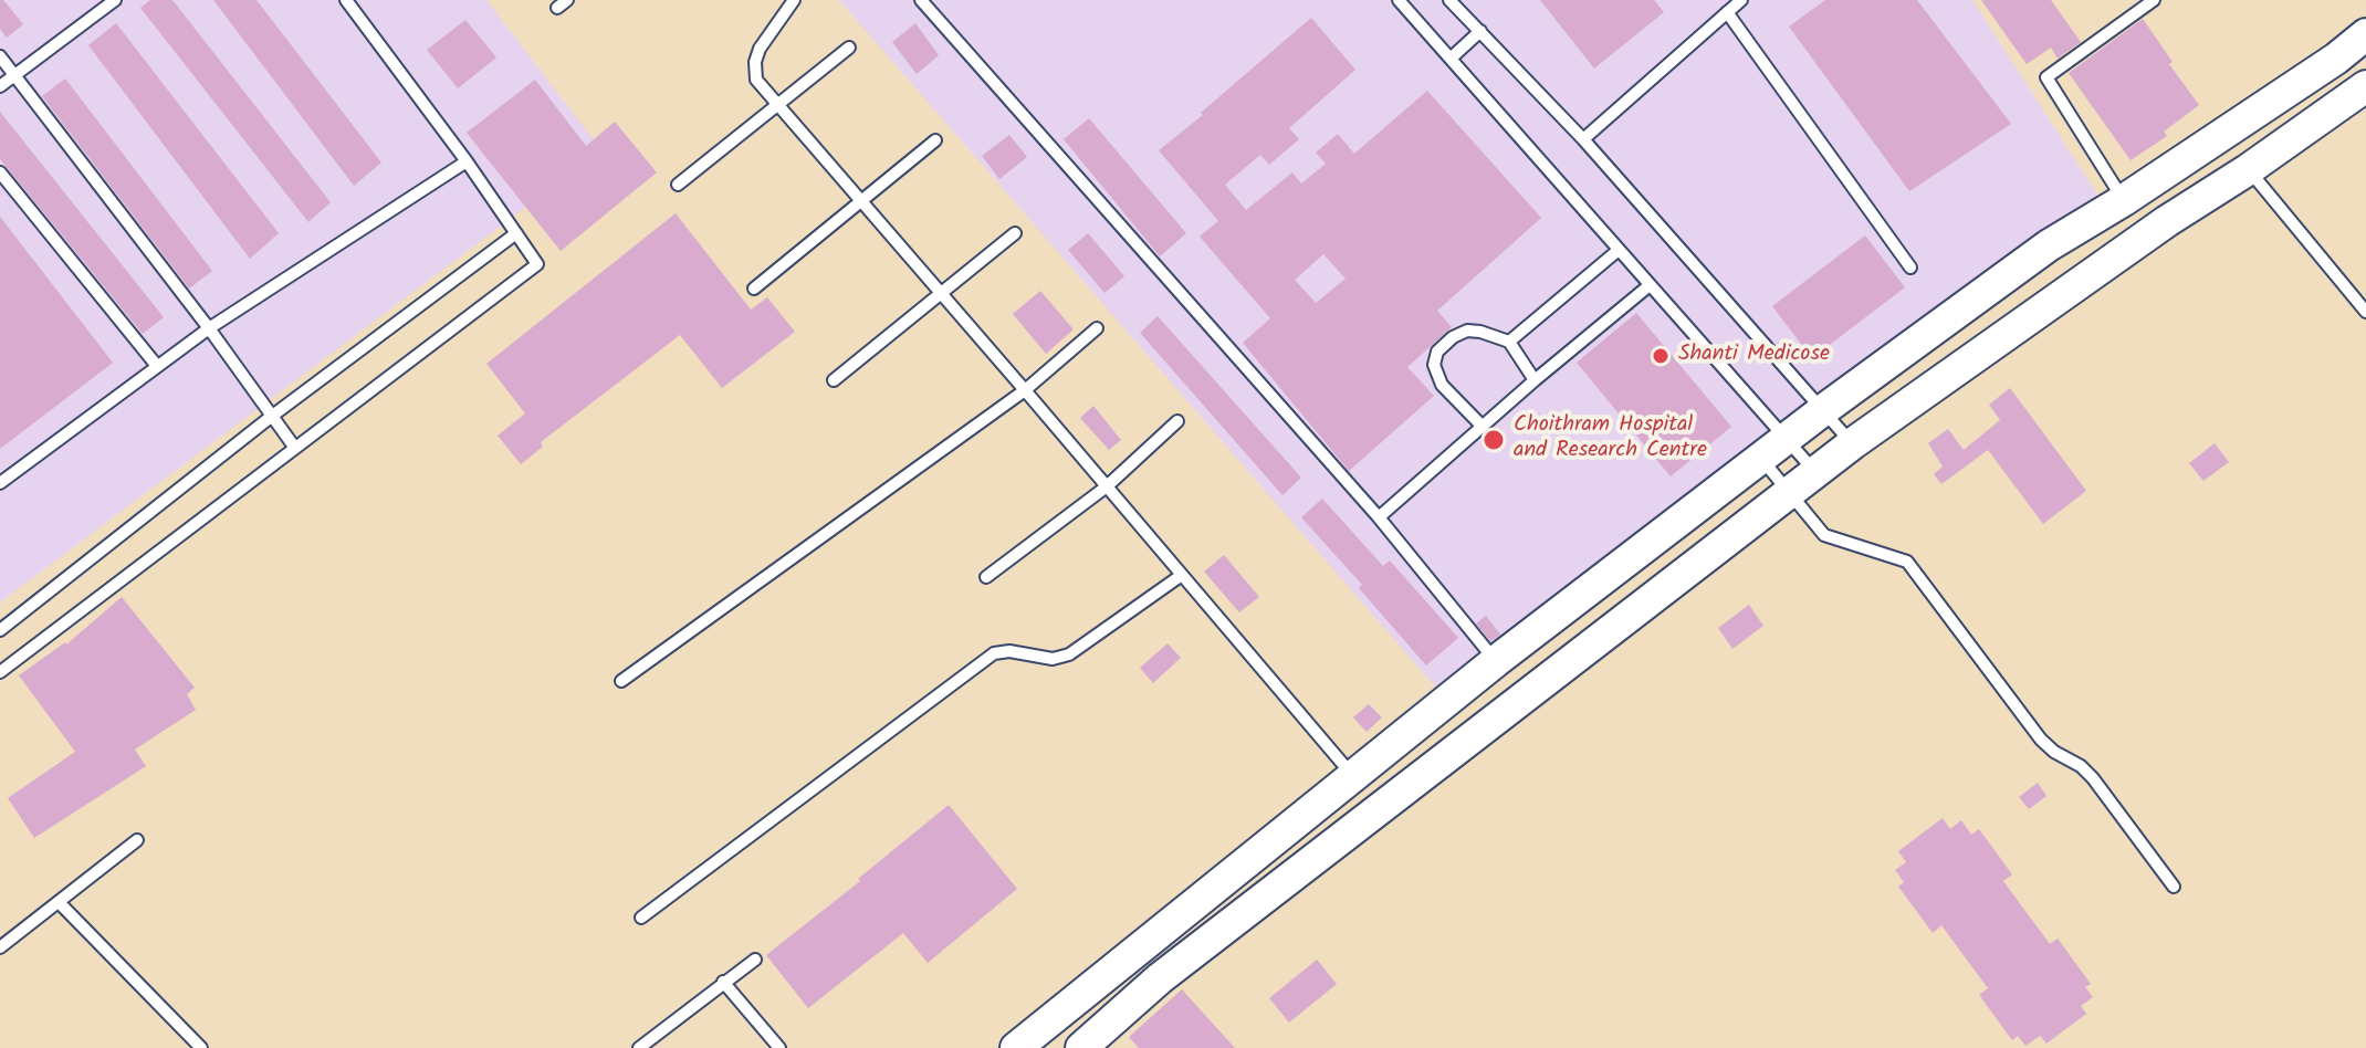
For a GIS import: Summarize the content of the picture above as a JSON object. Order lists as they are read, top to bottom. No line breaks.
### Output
{"places":["Shanti Medicose","Choithram Hospital and Research Centre"]}
